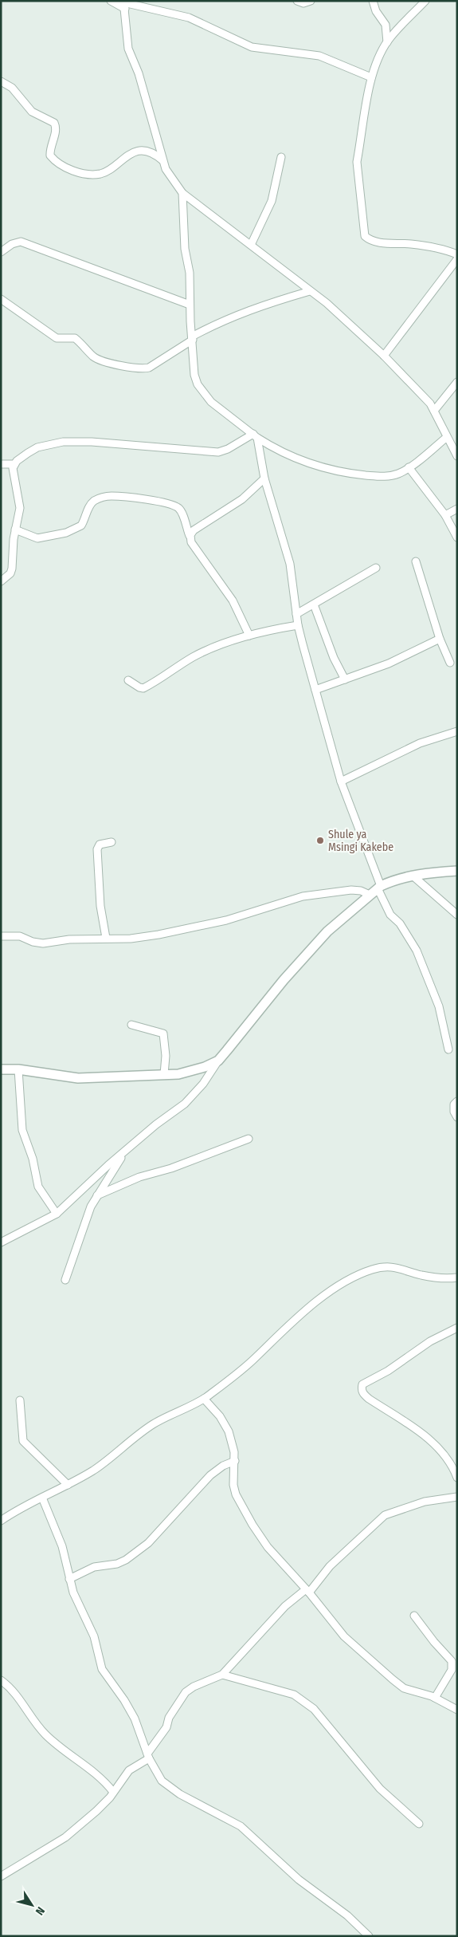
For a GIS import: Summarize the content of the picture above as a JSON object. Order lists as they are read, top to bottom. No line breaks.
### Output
{"places":["Shule ya Msingi Kakebe"],"north":"bottom right"}
